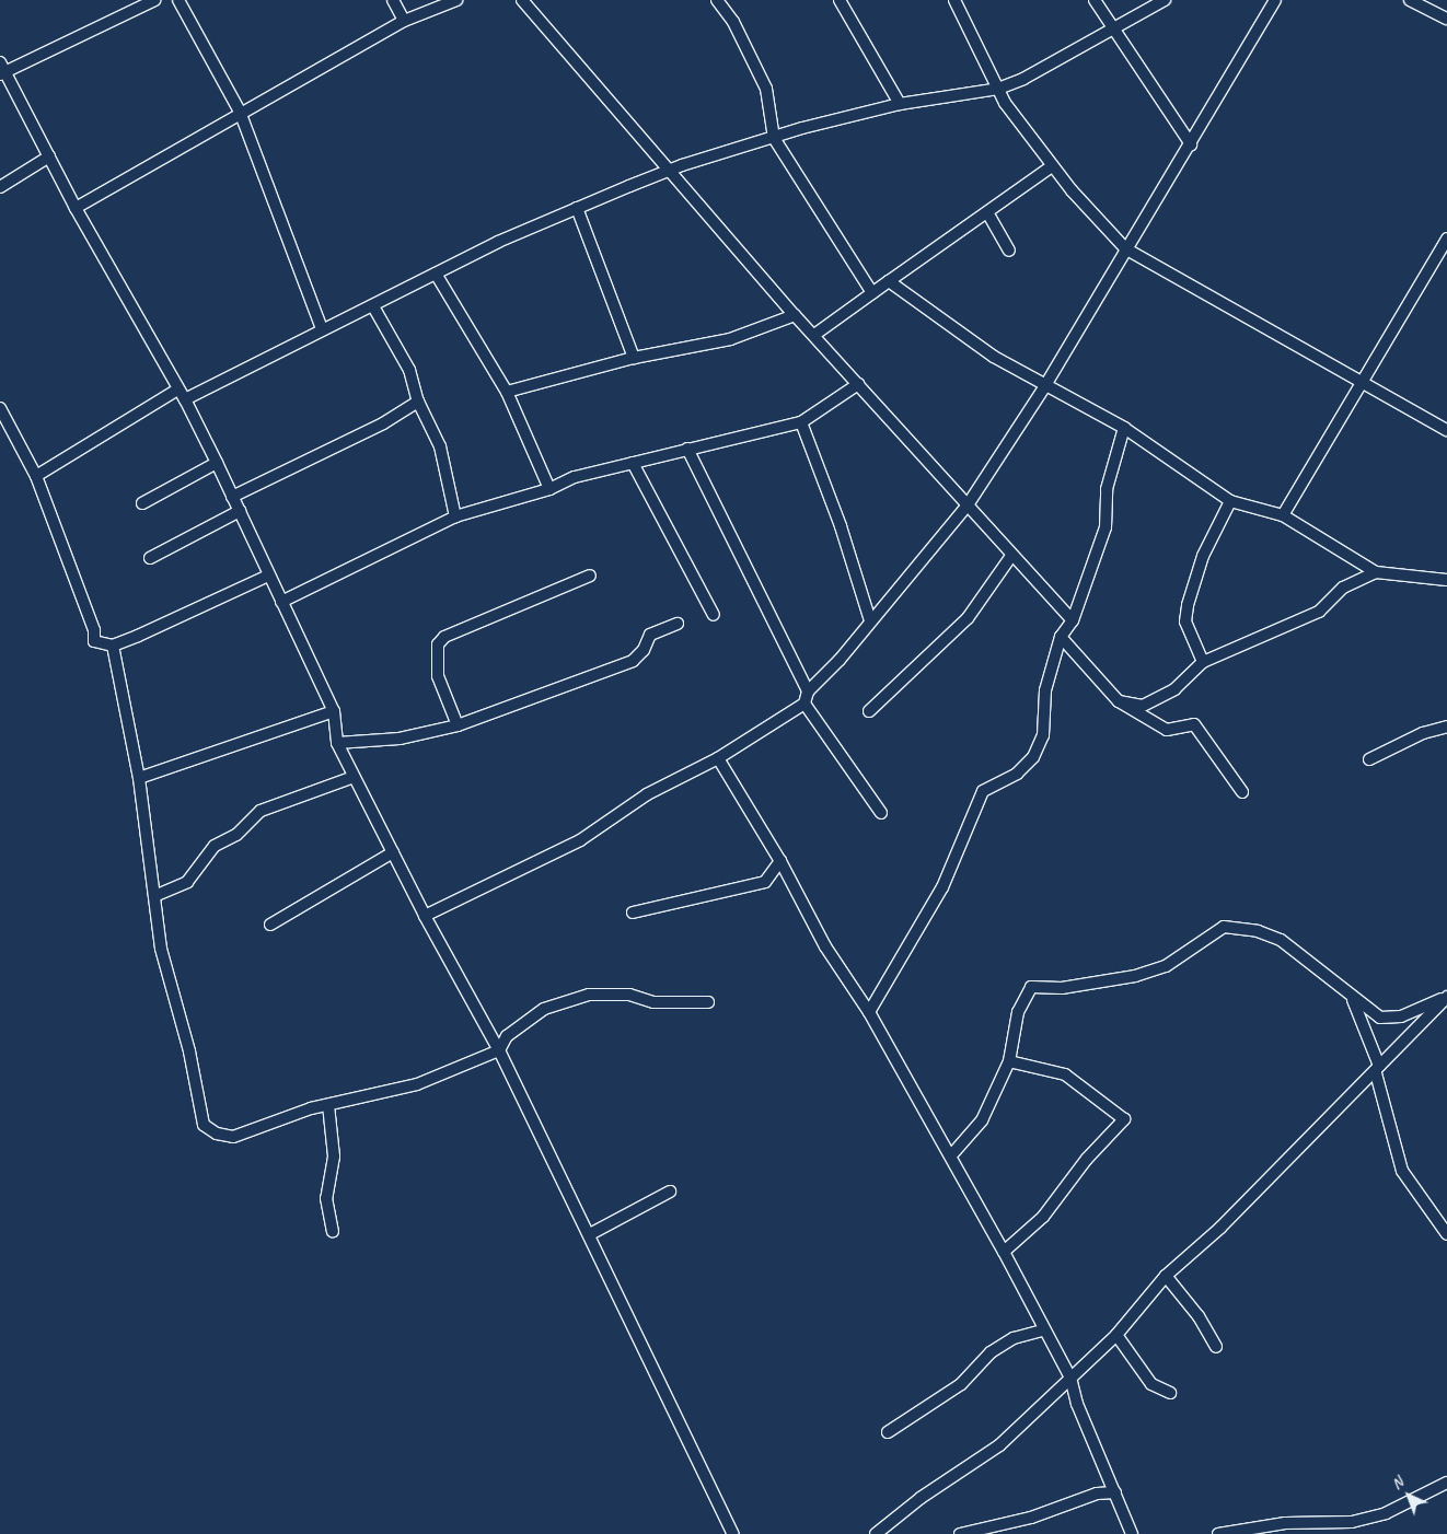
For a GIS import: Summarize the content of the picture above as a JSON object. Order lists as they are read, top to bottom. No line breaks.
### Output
{"north":"top left"}
